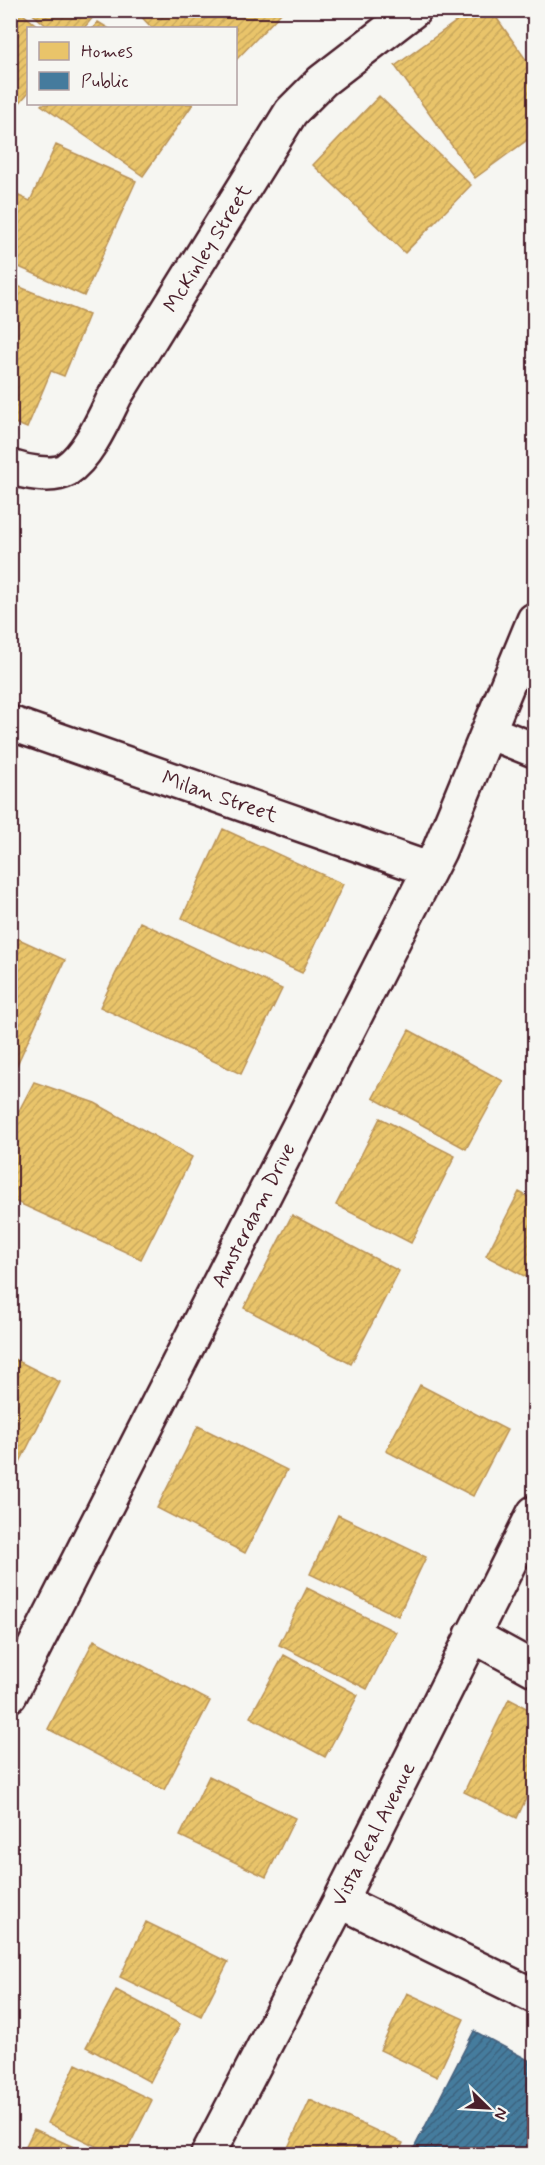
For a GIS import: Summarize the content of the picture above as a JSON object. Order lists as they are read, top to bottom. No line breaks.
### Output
{"streets":{"street":["McKinley Street","Milan Street","Amsterdam Drive","Vista Real Avenue"]},"crossings":[["Milan Street","Amsterdam Drive"]],"legend":["Homes","Public"],"north":"bottom right"}
